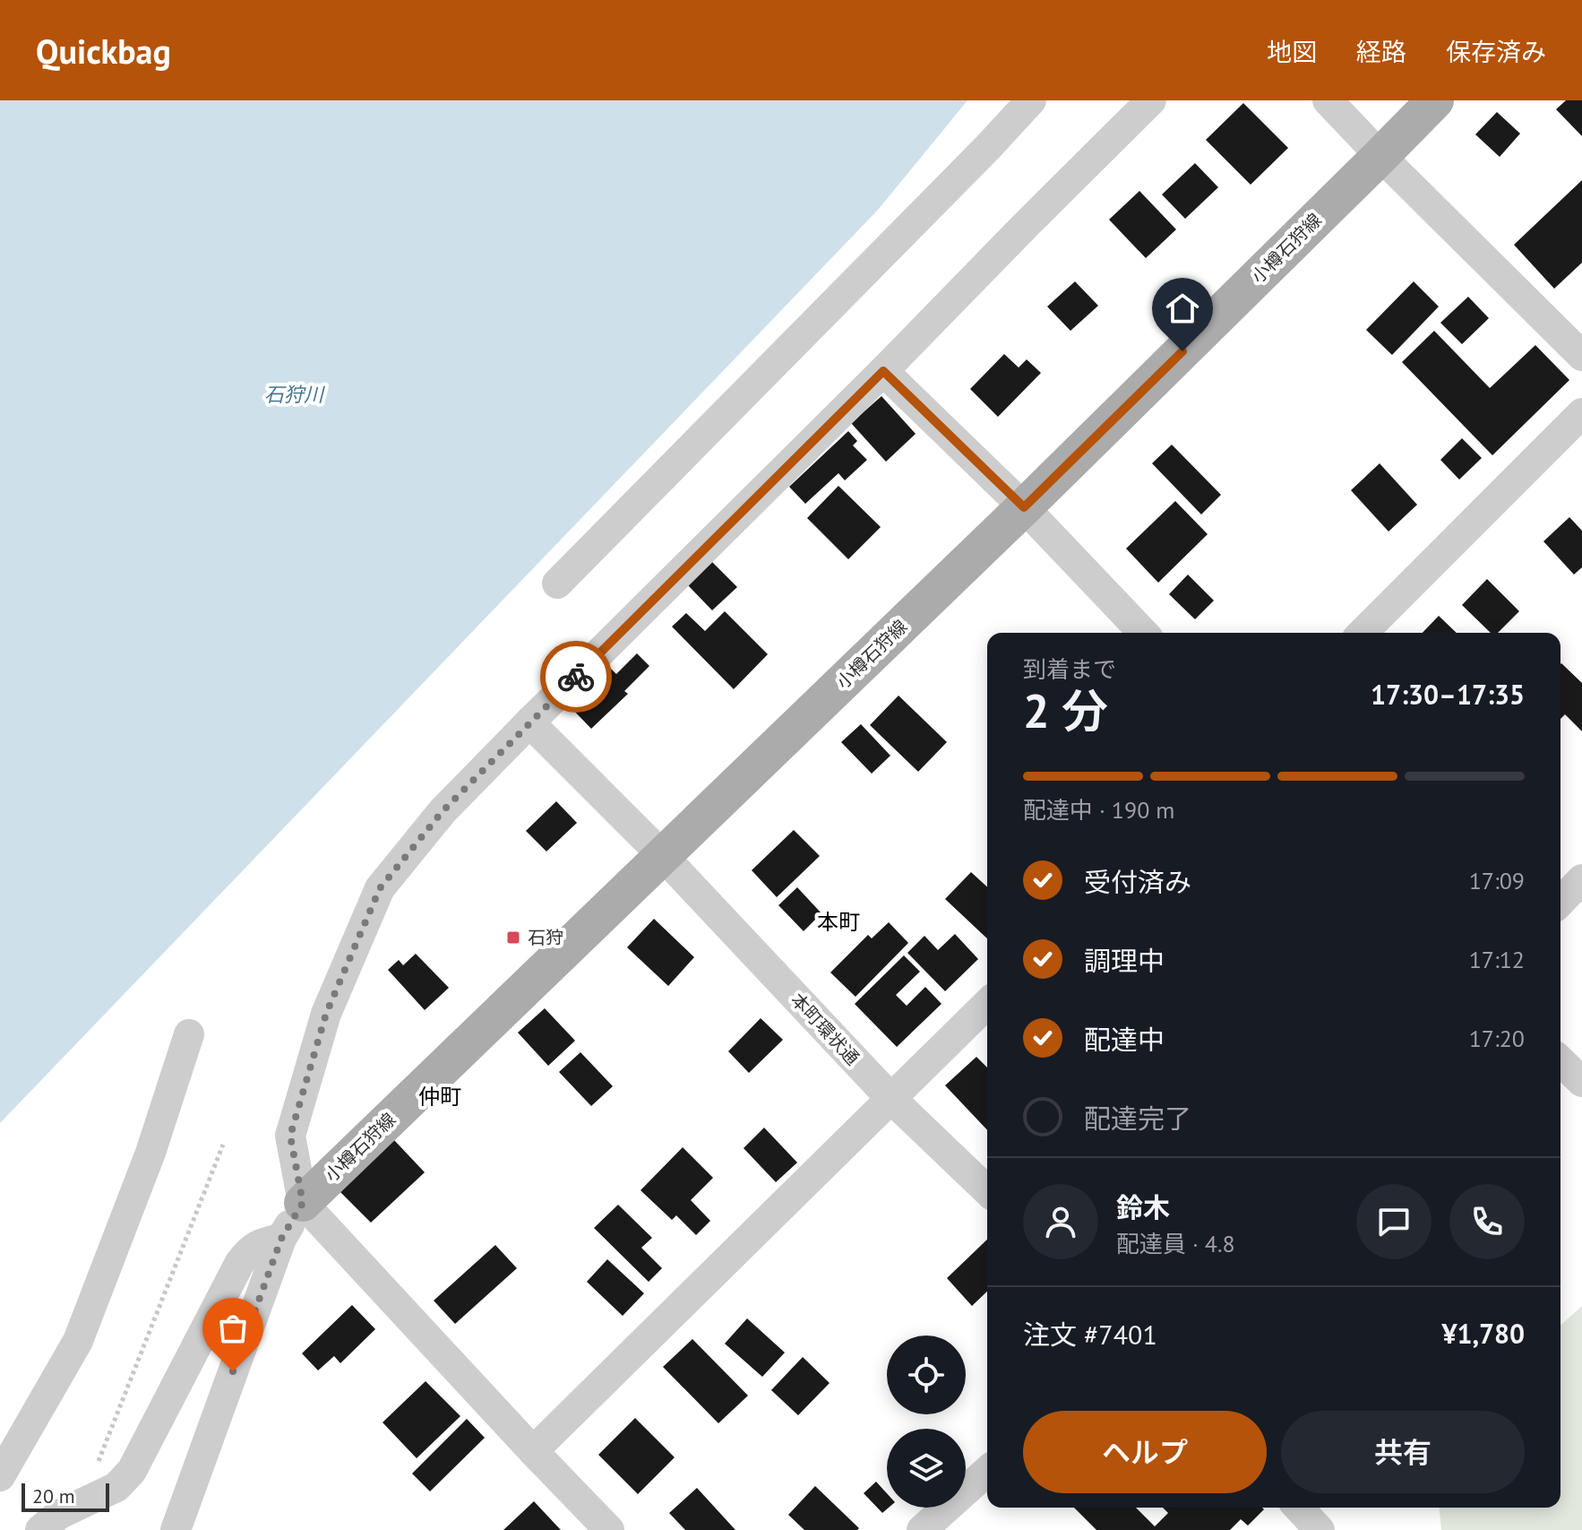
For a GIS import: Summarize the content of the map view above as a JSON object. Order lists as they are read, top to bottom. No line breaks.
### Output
{"streets":{"main road":["小樽石狩線"],"street":["本町環状通"]},"crossings":[["小樽石狩線","本町環状通"]],"districts":["本町","仲町"],"water":["石狩川"],"places":{"transit":["石狩"]},"scale_bar":"20 m","page":{"header":"Quickbag","nav":["地図","経路","保存済み"],"heading":["2 分","到着まで","17:30–17:35"],"panel":["鈴木","配達員 · 4.8","注文 #7401","¥1,780"],"bar":"配達中 · 190 m","list":[["受付済み","17:09"],["調理中","17:12"],["配達中","17:20"],"配達完了"],"buttons":["ヘルプ","共有"],"scale":"20 m"}}
